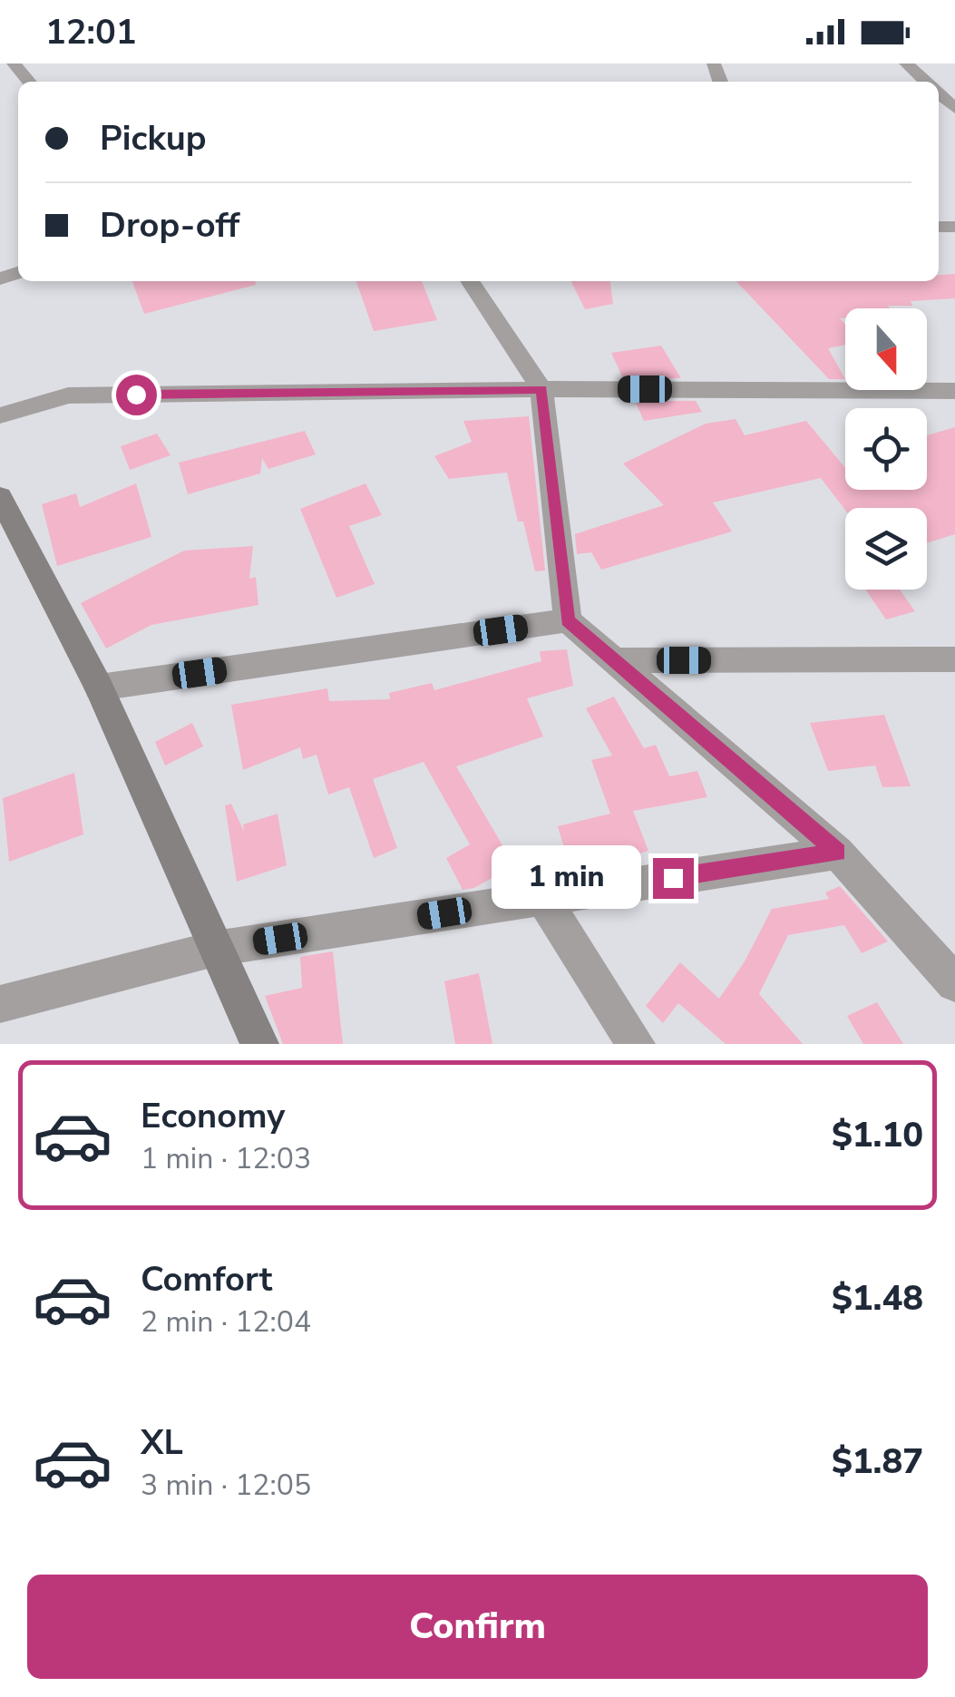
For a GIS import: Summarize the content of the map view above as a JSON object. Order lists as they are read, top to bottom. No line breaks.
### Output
{"north":"bottom","page":{"status":"12:01","banner":["Pickup","Drop-off"],"bubble":"1 min","list":[{"name":"Economy","note":"1 min · 12:03","value":"$1.10"},{"name":"Comfort","note":"2 min · 12:04","value":"$1.48"},{"name":"XL","note":"3 min · 12:05","value":"$1.87"}],"buttons":"Confirm"}}
